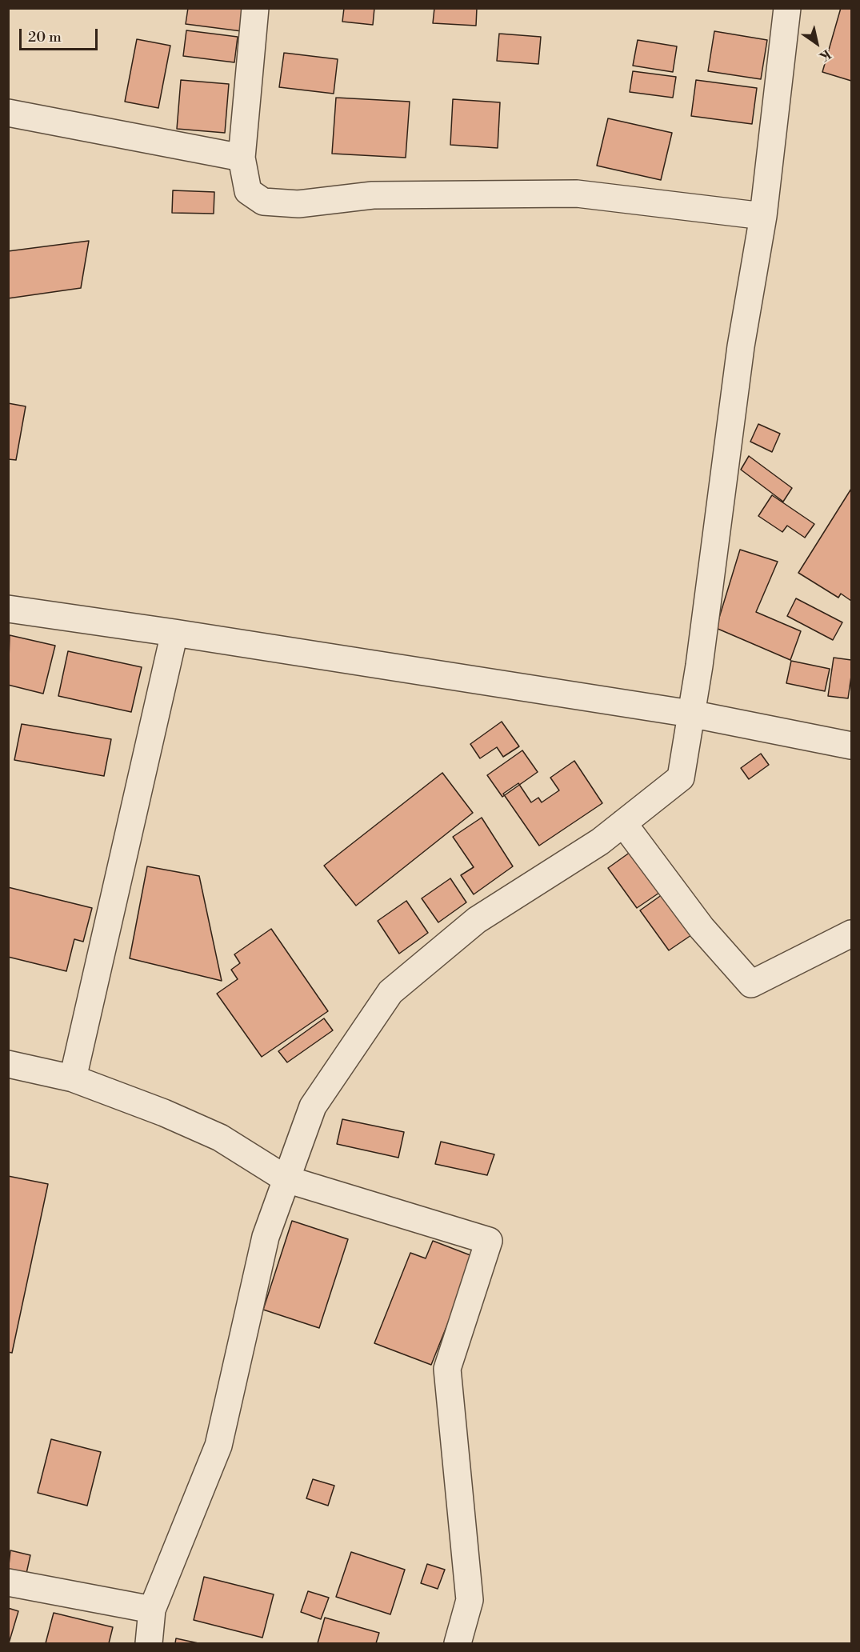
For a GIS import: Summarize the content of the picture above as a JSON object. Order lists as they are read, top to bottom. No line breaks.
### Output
{"scale_bar":"20 m","north":"bottom right"}
